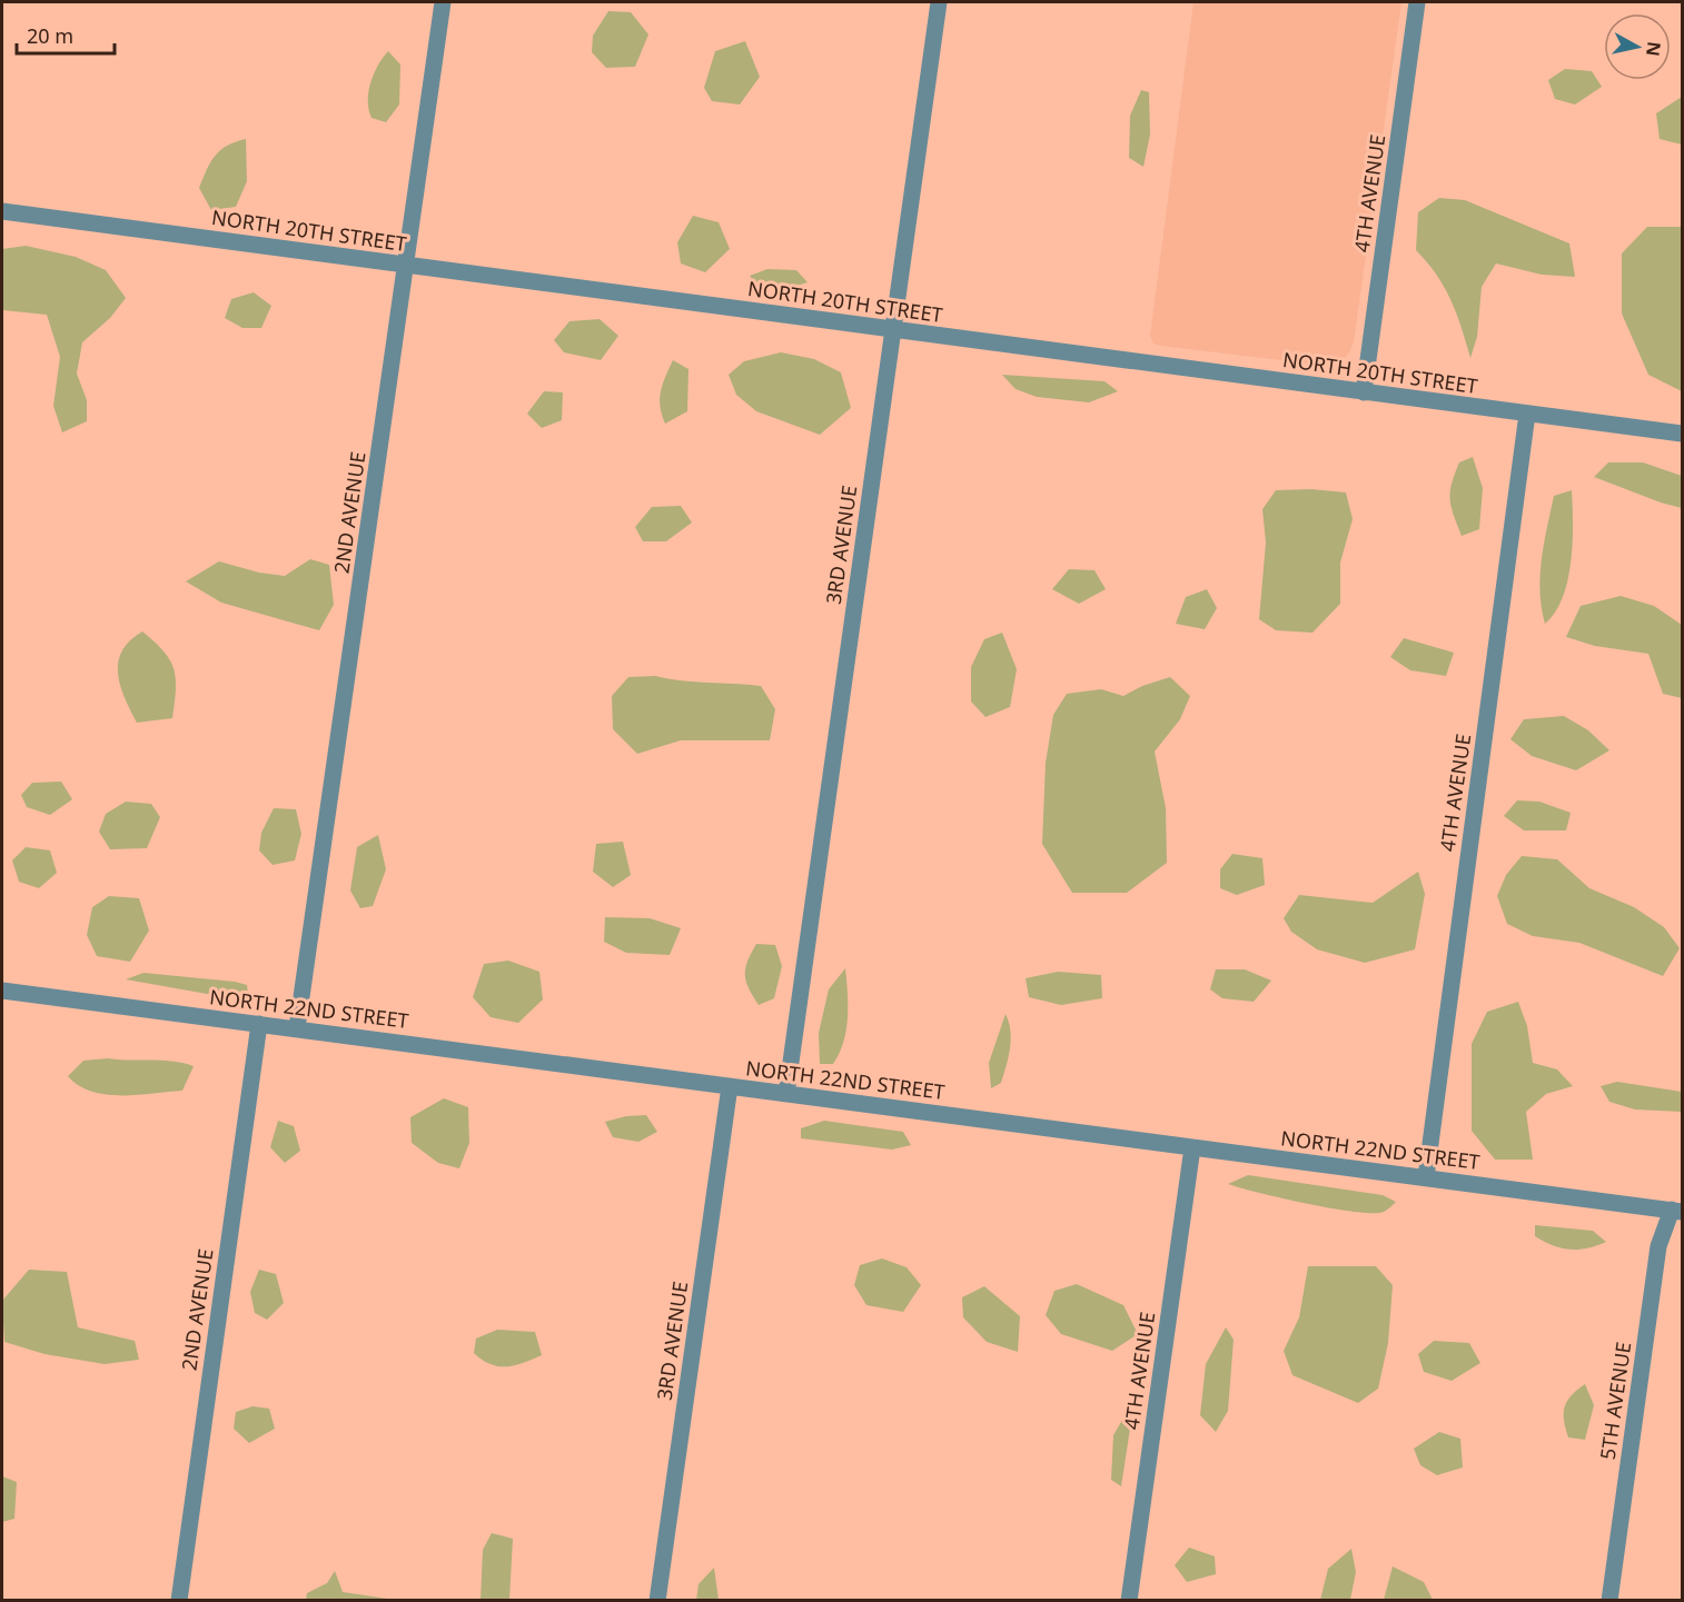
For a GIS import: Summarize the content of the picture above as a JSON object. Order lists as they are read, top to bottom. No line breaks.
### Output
{"streets":{"street":["4TH AVENUE","NORTH 20TH STREET","2ND AVENUE","3RD AVENUE","NORTH 22ND STREET","5TH AVENUE"]},"crossings":[["4TH AVENUE","NORTH 20TH STREET"],["4TH AVENUE","NORTH 22ND STREET"],["NORTH 20TH STREET","2ND AVENUE"],["NORTH 20TH STREET","3RD AVENUE"],["2ND AVENUE","NORTH 22ND STREET"],["3RD AVENUE","NORTH 22ND STREET"],["NORTH 22ND STREET","5TH AVENUE"]],"scale_bar":"20 m","north":"right"}
